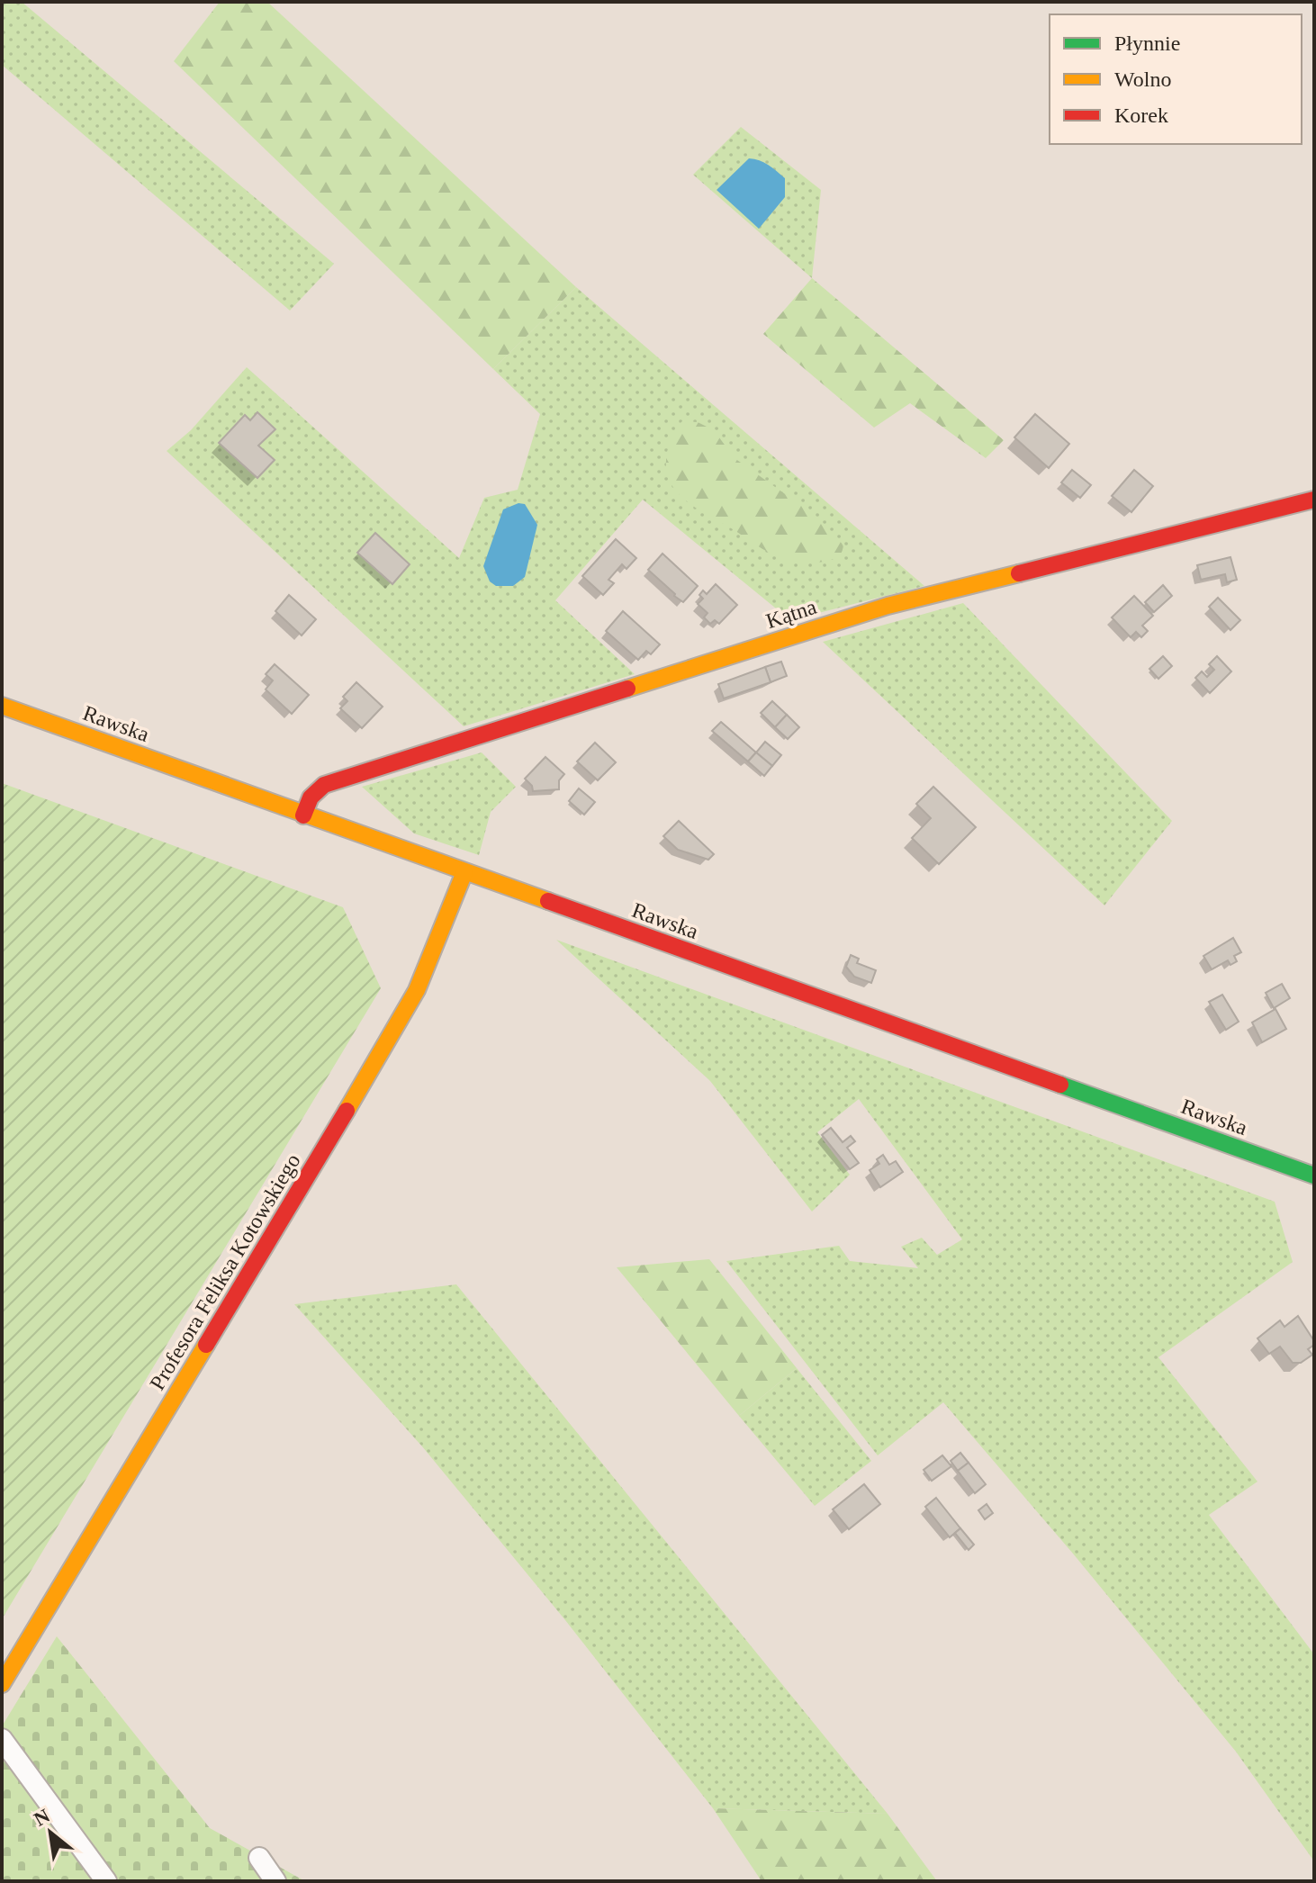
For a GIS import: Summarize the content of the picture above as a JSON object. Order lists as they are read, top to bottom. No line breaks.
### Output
{"streets":{"street":["Kątna","Rawska","Profesora Feliksa Kotowskiego"]},"crossings":[["Kątna","Rawska"],["Rawska","Profesora Feliksa Kotowskiego"]],"legend":["Płynnie","Wolno","Korek"],"north":"top left"}
